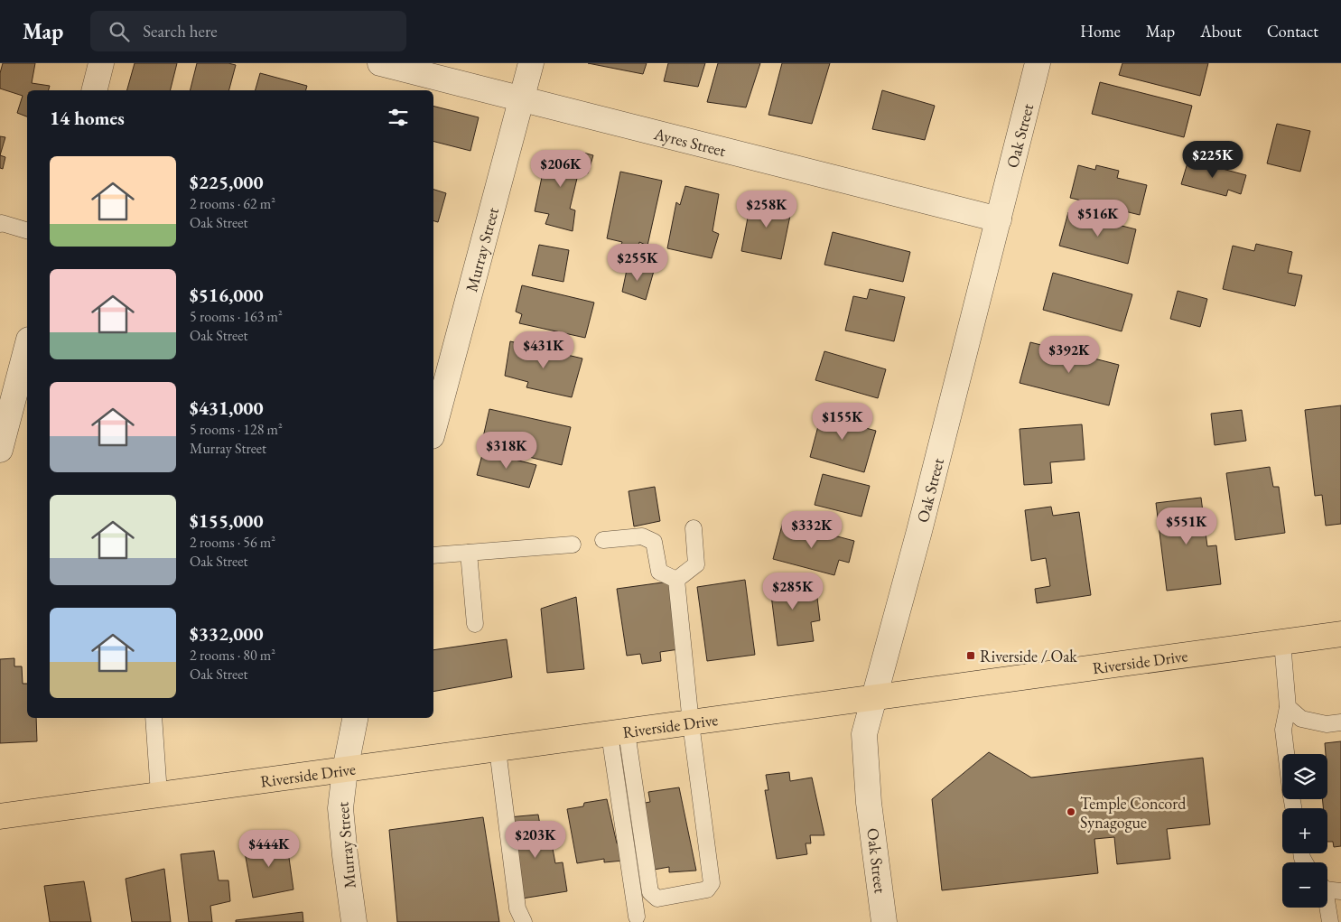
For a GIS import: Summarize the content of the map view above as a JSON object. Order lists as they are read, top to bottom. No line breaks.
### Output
{"streets":{"main road":["Riverside Drive"],"street":["Oak Street","Ayres Street","Murray Street"]},"crossings":[["Oak Street","Ayres Street"],["Oak Street","Riverside Drive"],["Ayres Street","Murray Street"],["Murray Street","Riverside Drive"]],"places":{"transit":["Riverside / Oak"],"other":["Temple Concord Synagogue"]},"page":{"header":"Map","search":"Search here","nav":["Home","Map","About","Contact"],"heading":"14 homes","price":["$225K","$206K","$258K","$516K","$255K","$431K","$392K","$155K","$318K","$551K","$332K","$285K","$203K","$444K"],"list":[{"name":"$225,000","note":"2 rooms · 62 m² · Oak Street"},{"name":"$516,000","note":"5 rooms · 163 m² · Oak Street"},{"name":"$431,000","note":"5 rooms · 128 m² · Murray Street"},{"name":"$155,000","note":"2 rooms · 56 m² · Oak Street"},{"name":"$332,000","note":"2 rooms · 80 m² · Oak Street"}],"map_buttons":["+","−"]}}
